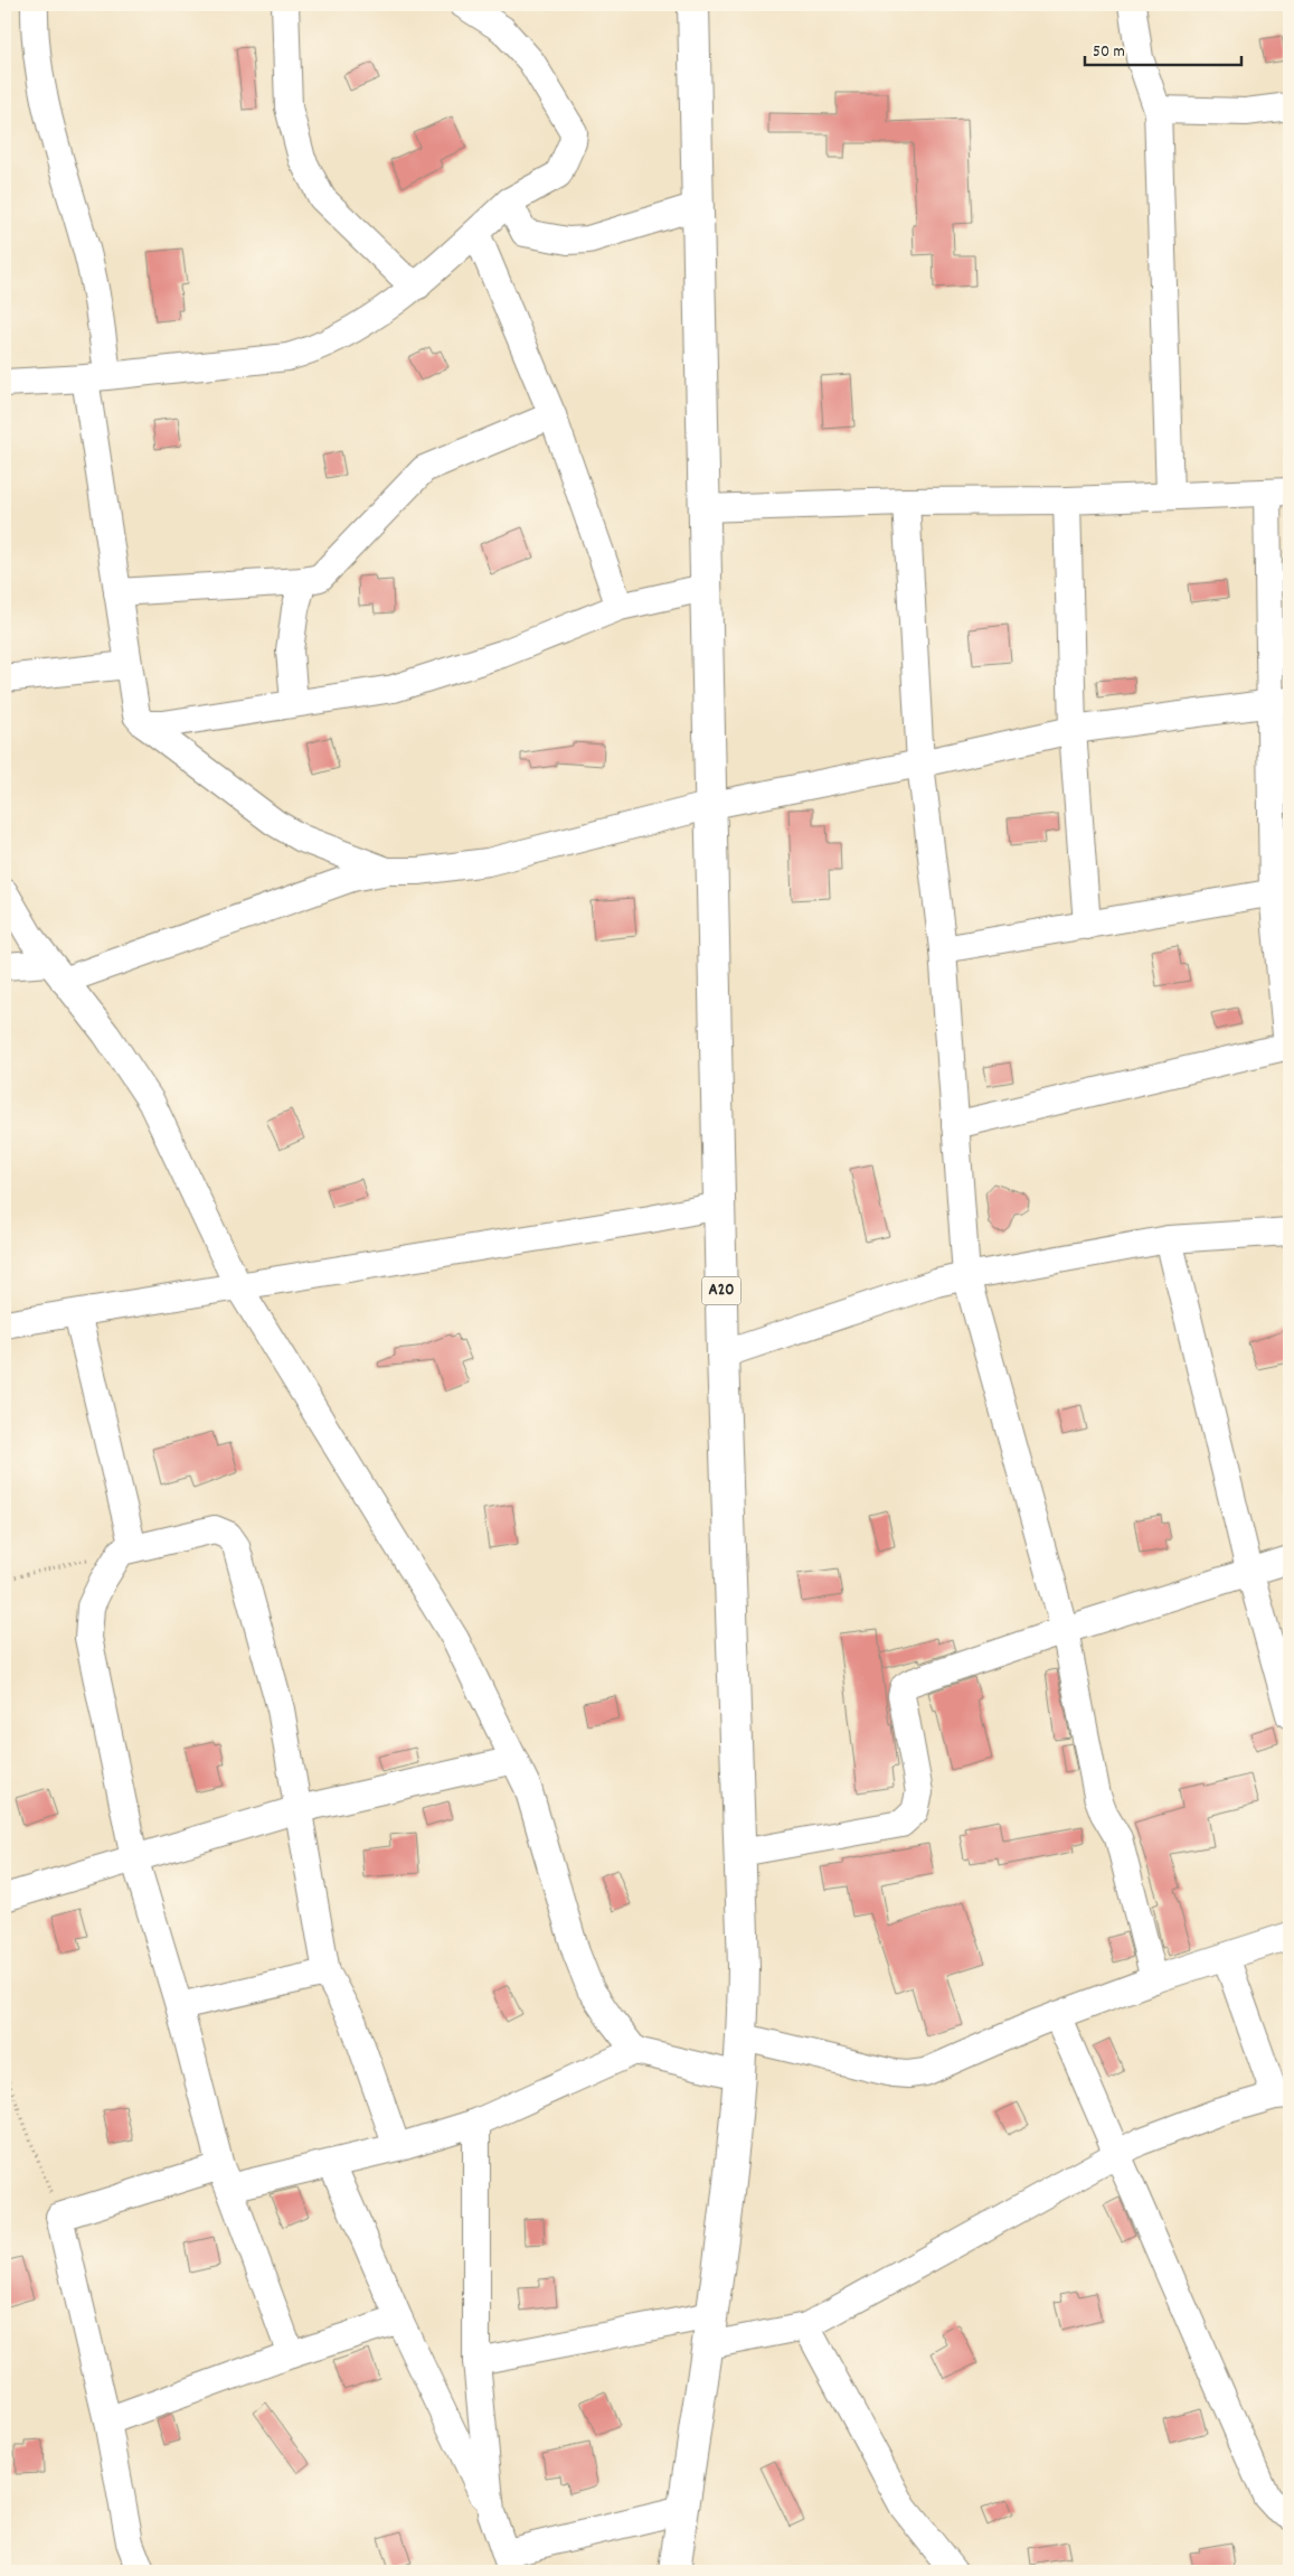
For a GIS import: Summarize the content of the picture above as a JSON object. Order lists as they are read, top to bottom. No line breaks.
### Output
{"streets":{"main road":["A20"]},"scale_bar":"50 m"}
